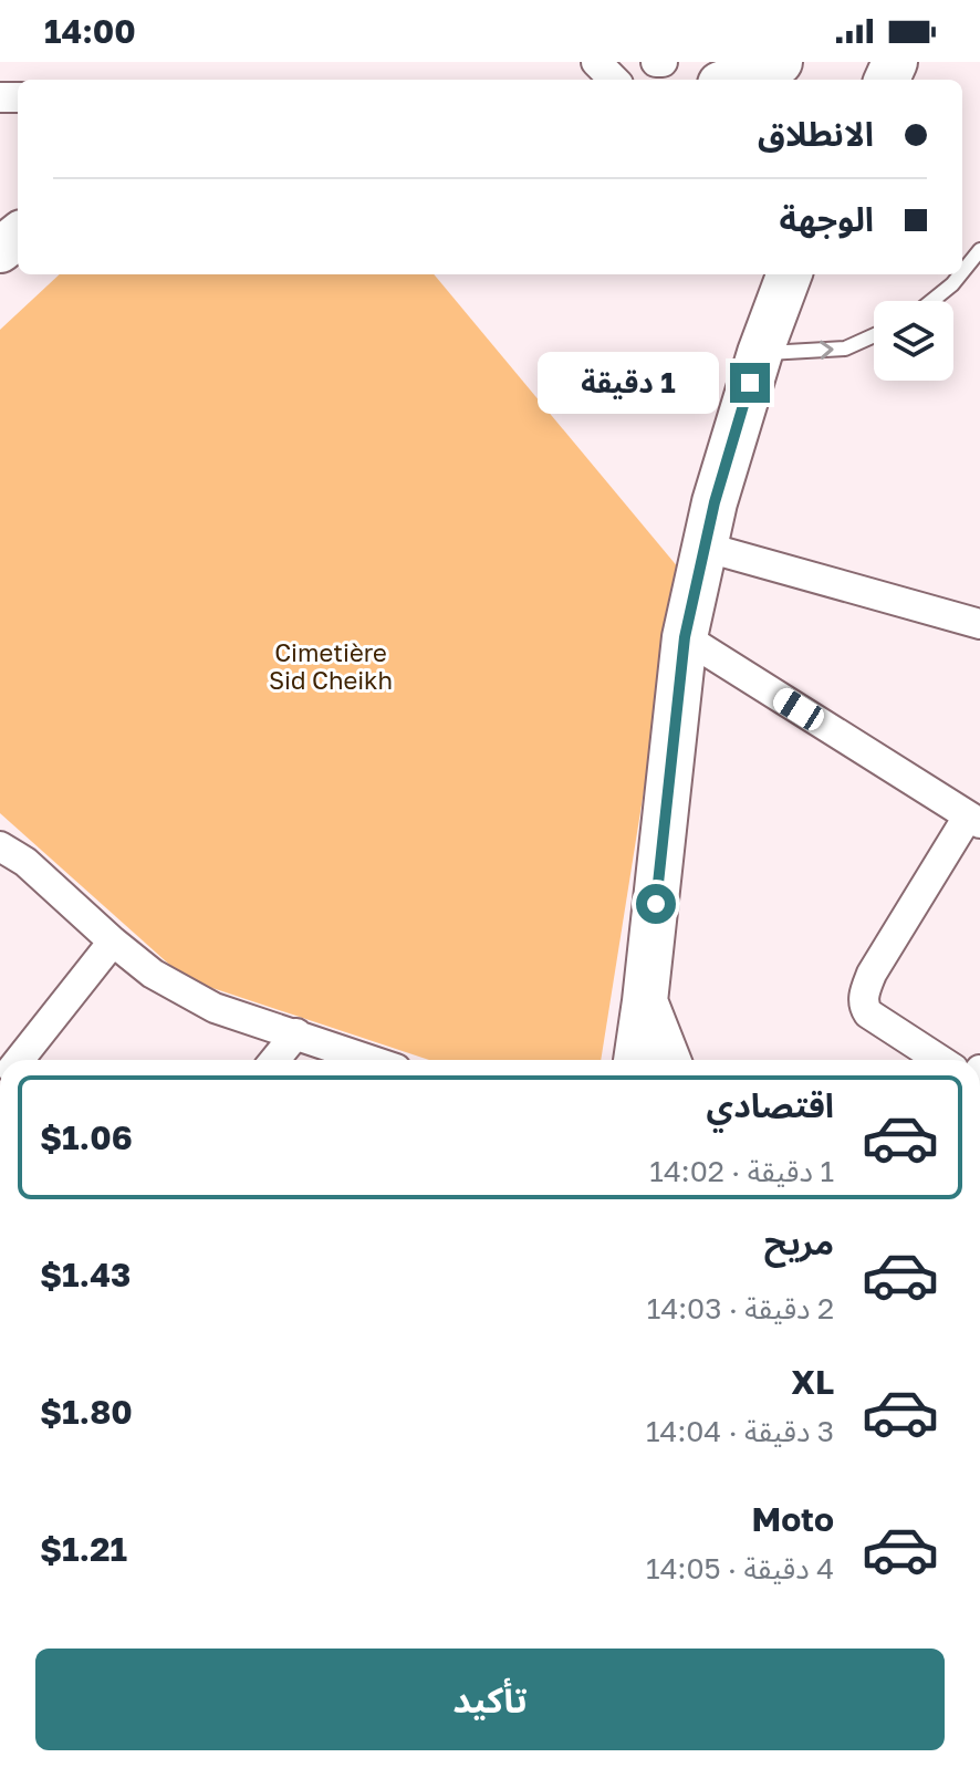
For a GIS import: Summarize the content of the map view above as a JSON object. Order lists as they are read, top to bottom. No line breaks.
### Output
{"parks":["Cimetière Sid Cheikh"],"page":{"status":"14:00","banner":["الانطلاق","الوجهة"],"bubble":"1 دقيقة","list":[{"name":"اقتصادي","note":"1 دقيقة · 14:02","value":"$1.06"},{"name":"مريح","note":"2 دقيقة · 14:03","value":"$1.43"},{"name":"XL","note":"3 دقيقة · 14:04","value":"$1.80"},{"name":"Moto","note":"4 دقيقة · 14:05","value":"$1.21"}],"buttons":"تأكيد"}}
